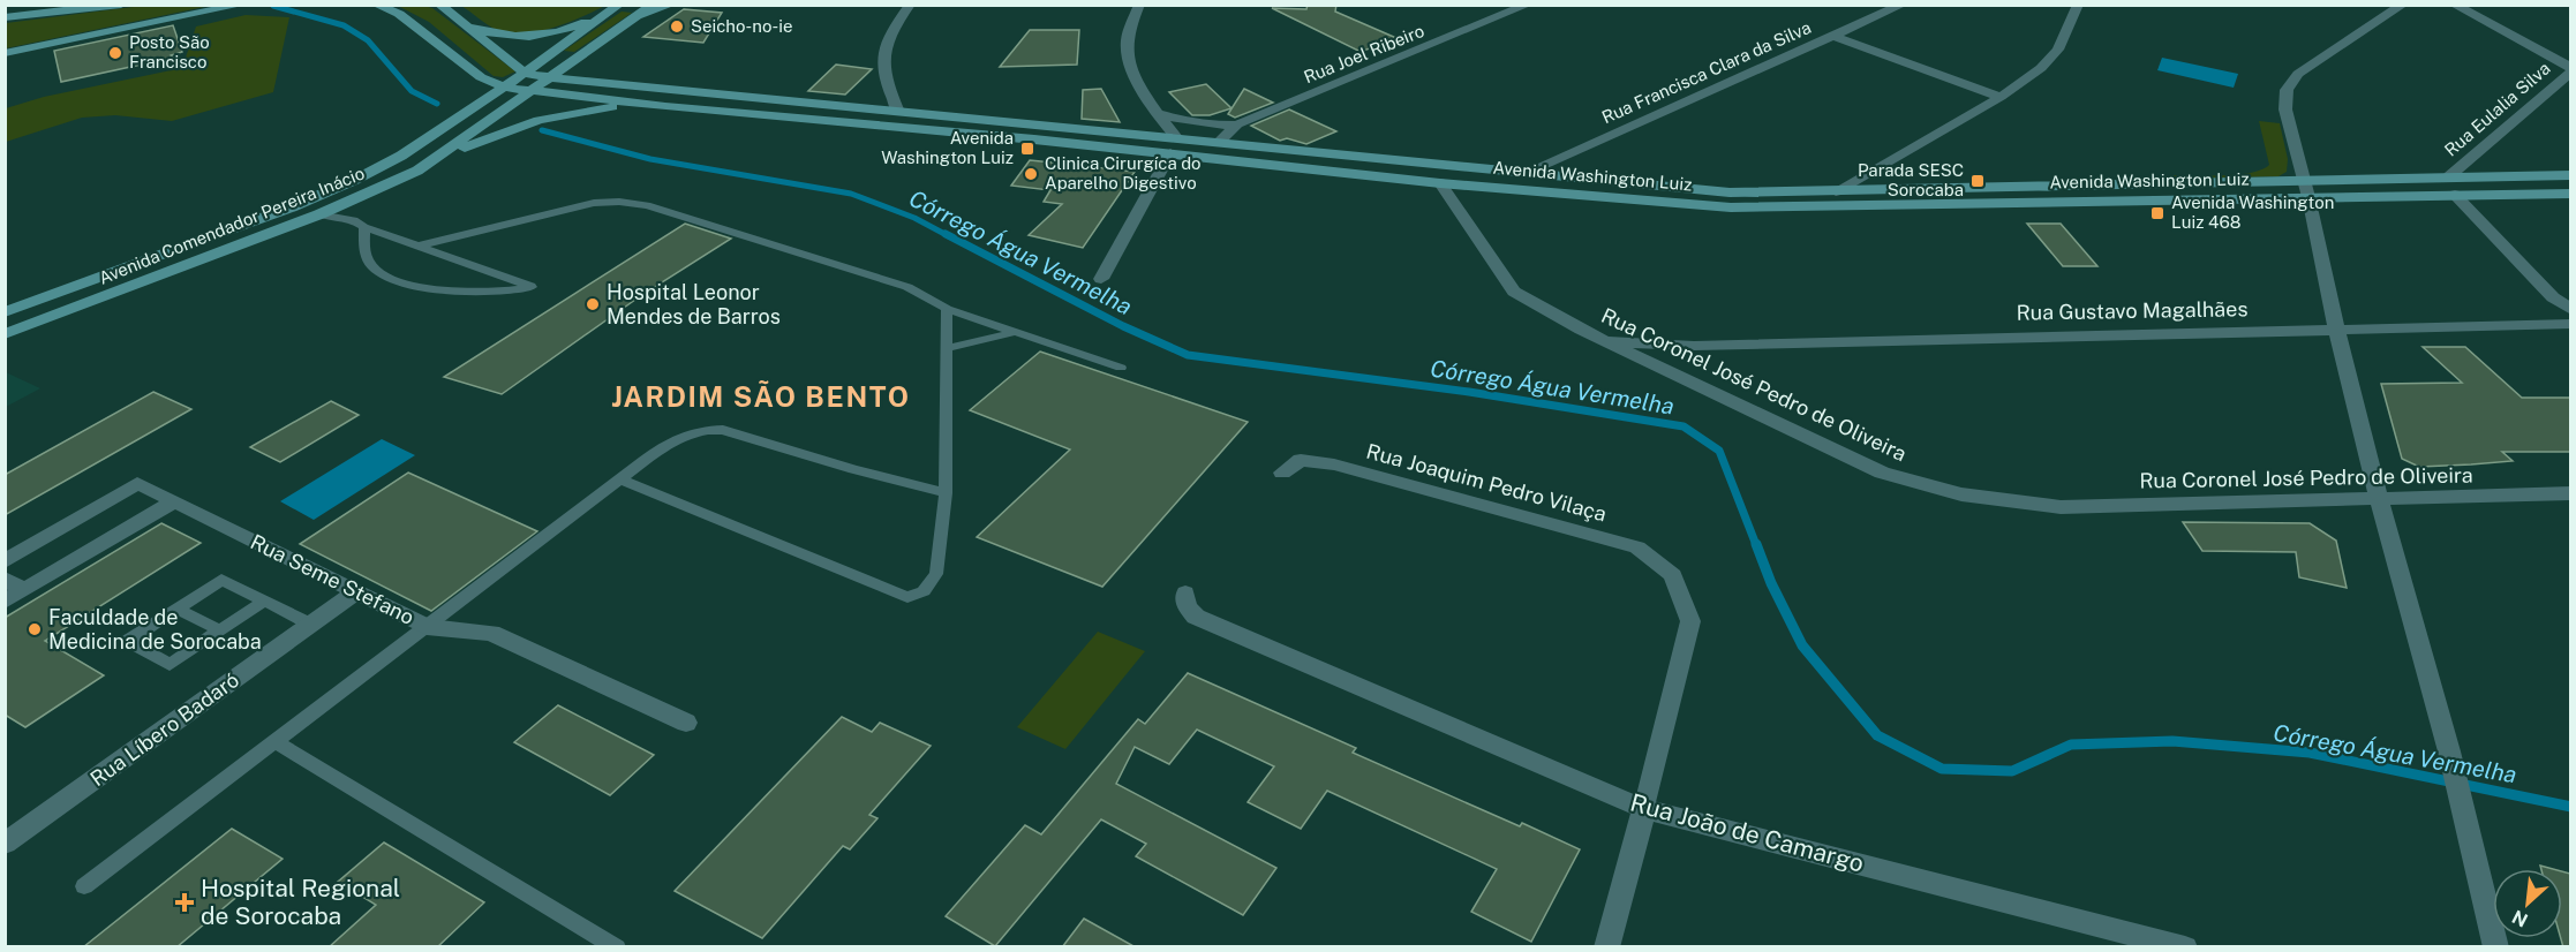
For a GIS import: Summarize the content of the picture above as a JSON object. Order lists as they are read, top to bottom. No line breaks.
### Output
{"streets":{"main road":["Avenida Washington Luiz","Avenida Comendador Pereira Inácio"],"street":["Rua Joel Ribeiro","Rua Francisca Clara da Silva","Rua Eulalia Silva","Rua Gustavo Magalhães","Rua Coronel José Pedro de Oliveira","Rua Joaquim Pedro Vilaça","Rua Seme Stefano","Rua Líbero Badaró","Rua João de Camargo"]},"crossings":[["Rua Joel Ribeiro","Avenida Washington Luiz"],["Rua Francisca Clara da Silva","Avenida Washington Luiz"],["Rua Eulalia Silva","Avenida Washington Luiz"],["Avenida Washington Luiz","Avenida Comendador Pereira Inácio"],["Avenida Washington Luiz","Rua Coronel José Pedro de Oliveira"],["Rua Gustavo Magalhães","Rua Coronel José Pedro de Oliveira"],["Rua Joaquim Pedro Vilaça","Rua João de Camargo"],["Rua Seme Stefano","Rua Líbero Badaró"]],"districts":["JARDIM SÃO BENTO"],"water":["Córrego Água Vermelha"],"places":{"other":["Seicho-no-ie","Posto São Francisco","Clinica Cirurgíca do Aparelho Digestivo","Hospital Leonor Mendes de Barros","Faculdade de Medicina de Sorocaba"],"transit":["Avenida Washington Luiz","Parada SESC Sorocaba","Avenida Washington Luiz 468"],"health":["Hospital Regional de Sorocaba"]},"north":"bottom left"}
